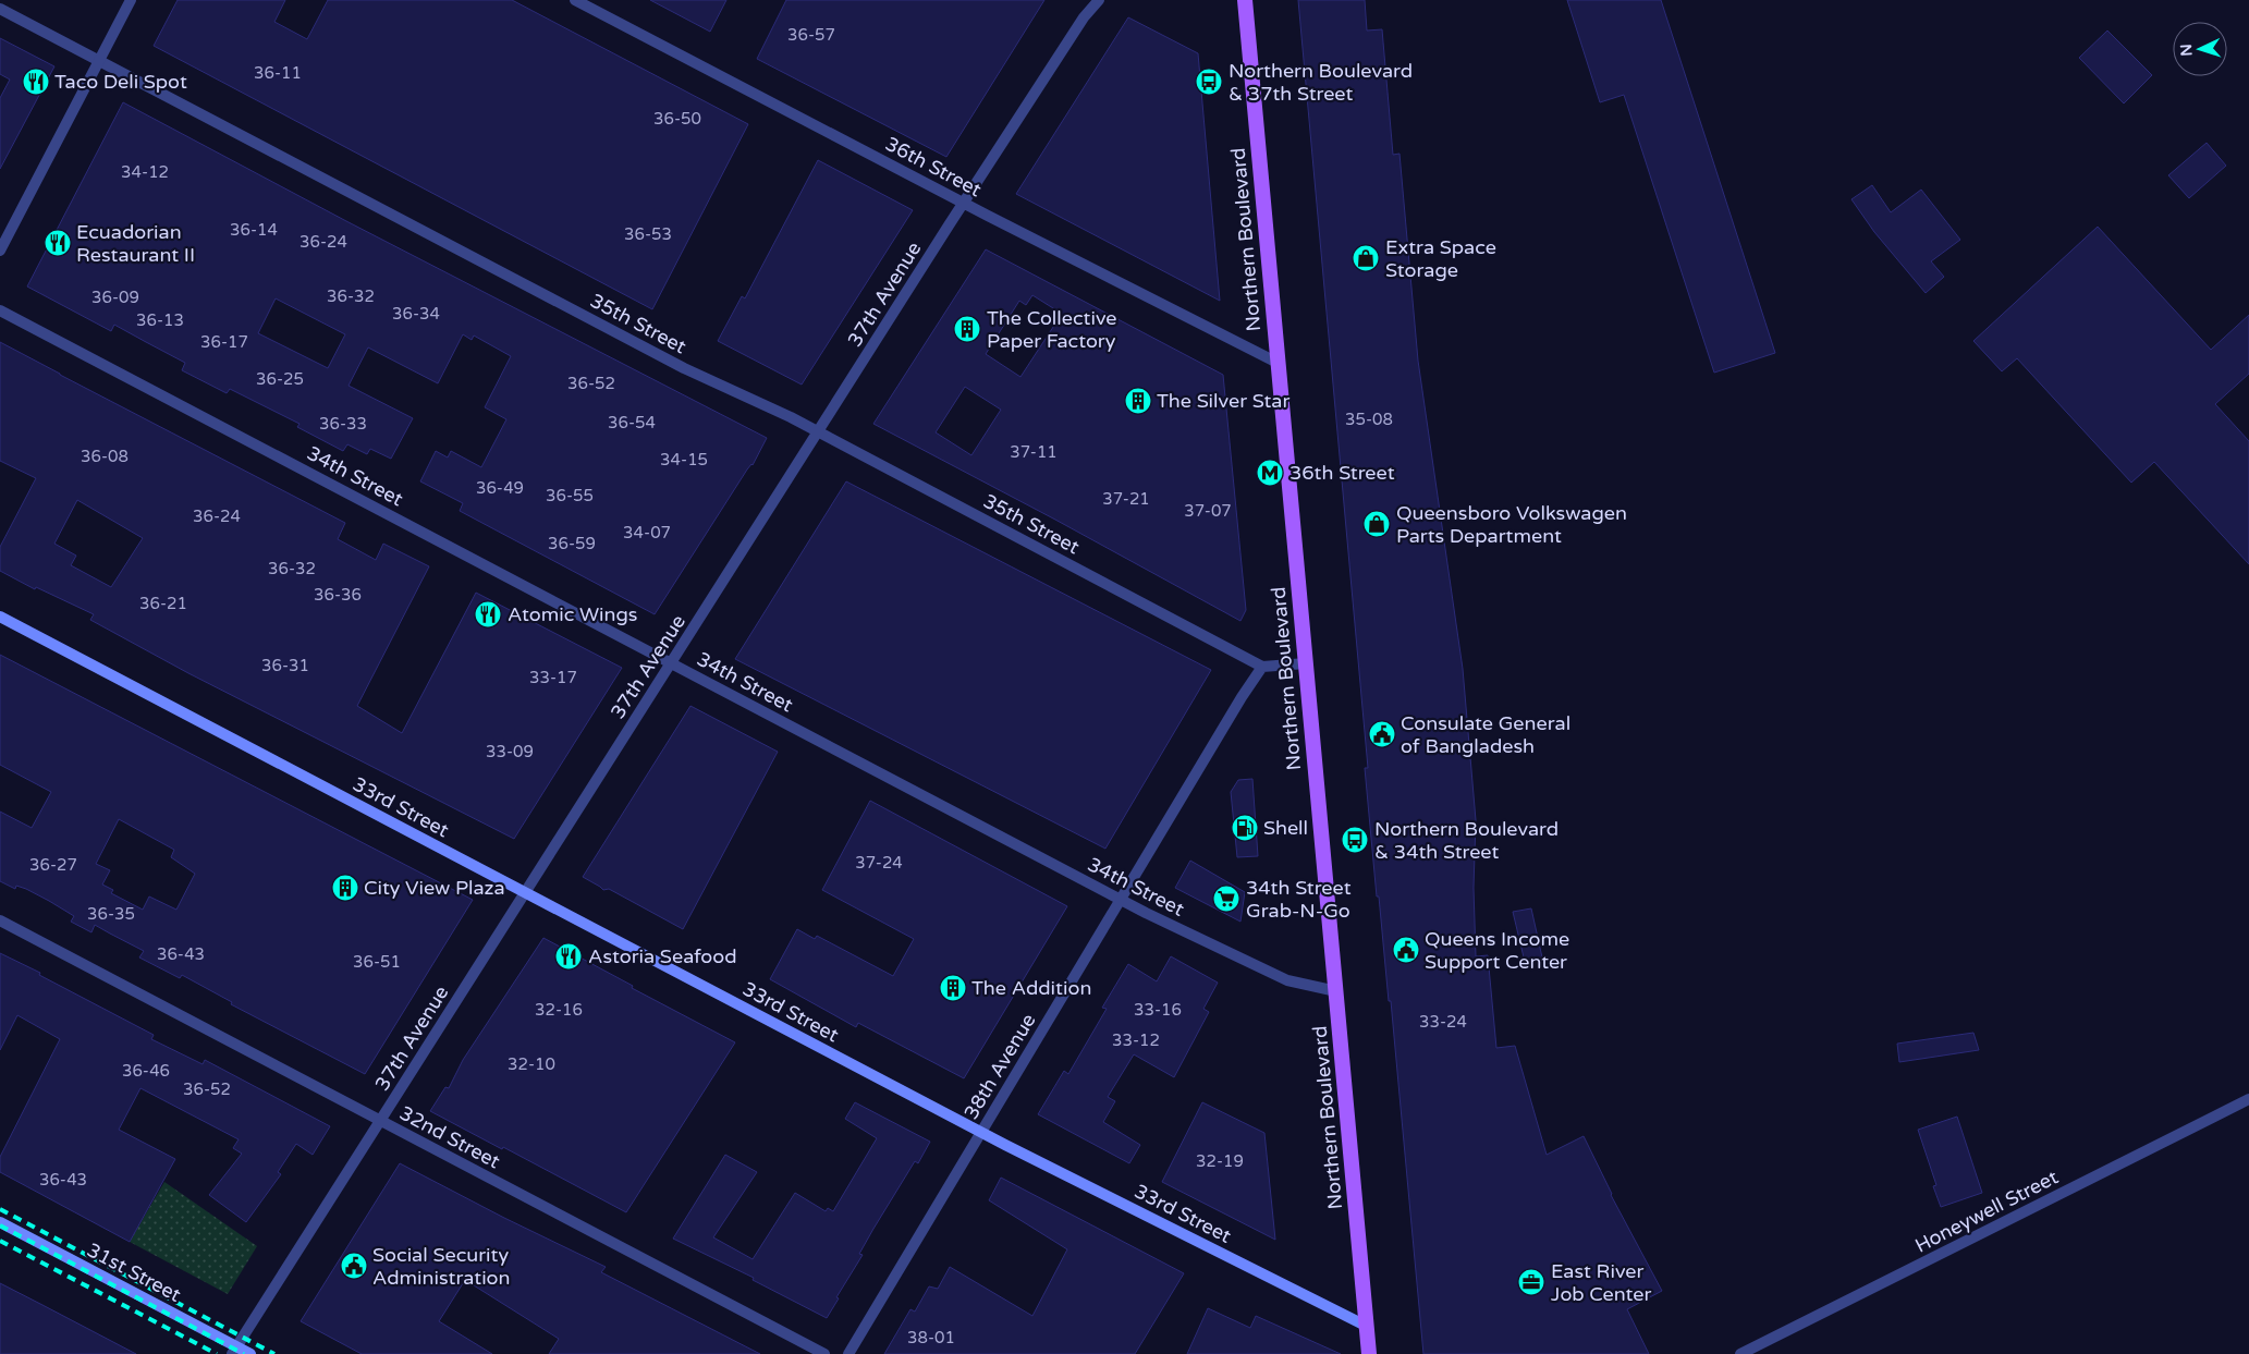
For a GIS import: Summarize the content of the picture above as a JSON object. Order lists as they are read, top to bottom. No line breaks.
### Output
{"streets":{"main road":["Northern Boulevard","33rd Street","31st Street"],"street":["36th Street","37th Avenue","35th Street","34th Street","38th Avenue","32nd Street","Honeywell Street"]},"crossings":[["36th Street","Northern Boulevard"],["36th Street","37th Avenue"],["Northern Boulevard","34th Street"],["Northern Boulevard","33rd Street"],["37th Avenue","35th Street"],["37th Avenue","34th Street"],["37th Avenue","33rd Street"],["37th Avenue","32nd Street"],["37th Avenue","31st Street"],["35th Street","38th Avenue"],["34th Street","38th Avenue"],["33rd Street","38th Avenue"]],"places":{"restaurant":["Taco Deli Spot","Ecuadorian Restaurant II","Atomic Wings","Astoria Seafood"],"bus stop":["Northern Boulevard & 37th Street","Northern Boulevard & 34th Street"],"shop":["Extra Space Storage","Queensboro Volkswagen Parts Department"],"building":["The Collective Paper Factory","The Silver Star","City View Plaza","The Addition"],"metro station":["36th Street"],"public building":["Consulate General of Bangladesh","Queens Income Support Center","Social Security Administration"],"fuel station":["Shell"],"supermarket":["34th Street Grab-N-Go"],"office":["East River Job Center"]},"house_numbers":["36-57","36-11","36-50","34-12","36-14","36-53","36-24","36-32","36-09","36-34","36-13","36-17","36-25","36-52","35-08","36-54","36-33","37-11","36-08","34-15","36-49","36-55","37-21","37-07","36-24","34-07","36-59","36-32","36-36","36-21","36-31","33-17","33-09","37-24","36-27","36-35","36-43","36-51","32-16","33-16","33-24","33-12","32-10","36-46","36-52","32-19","36-43","38-01"],"north":"left"}
